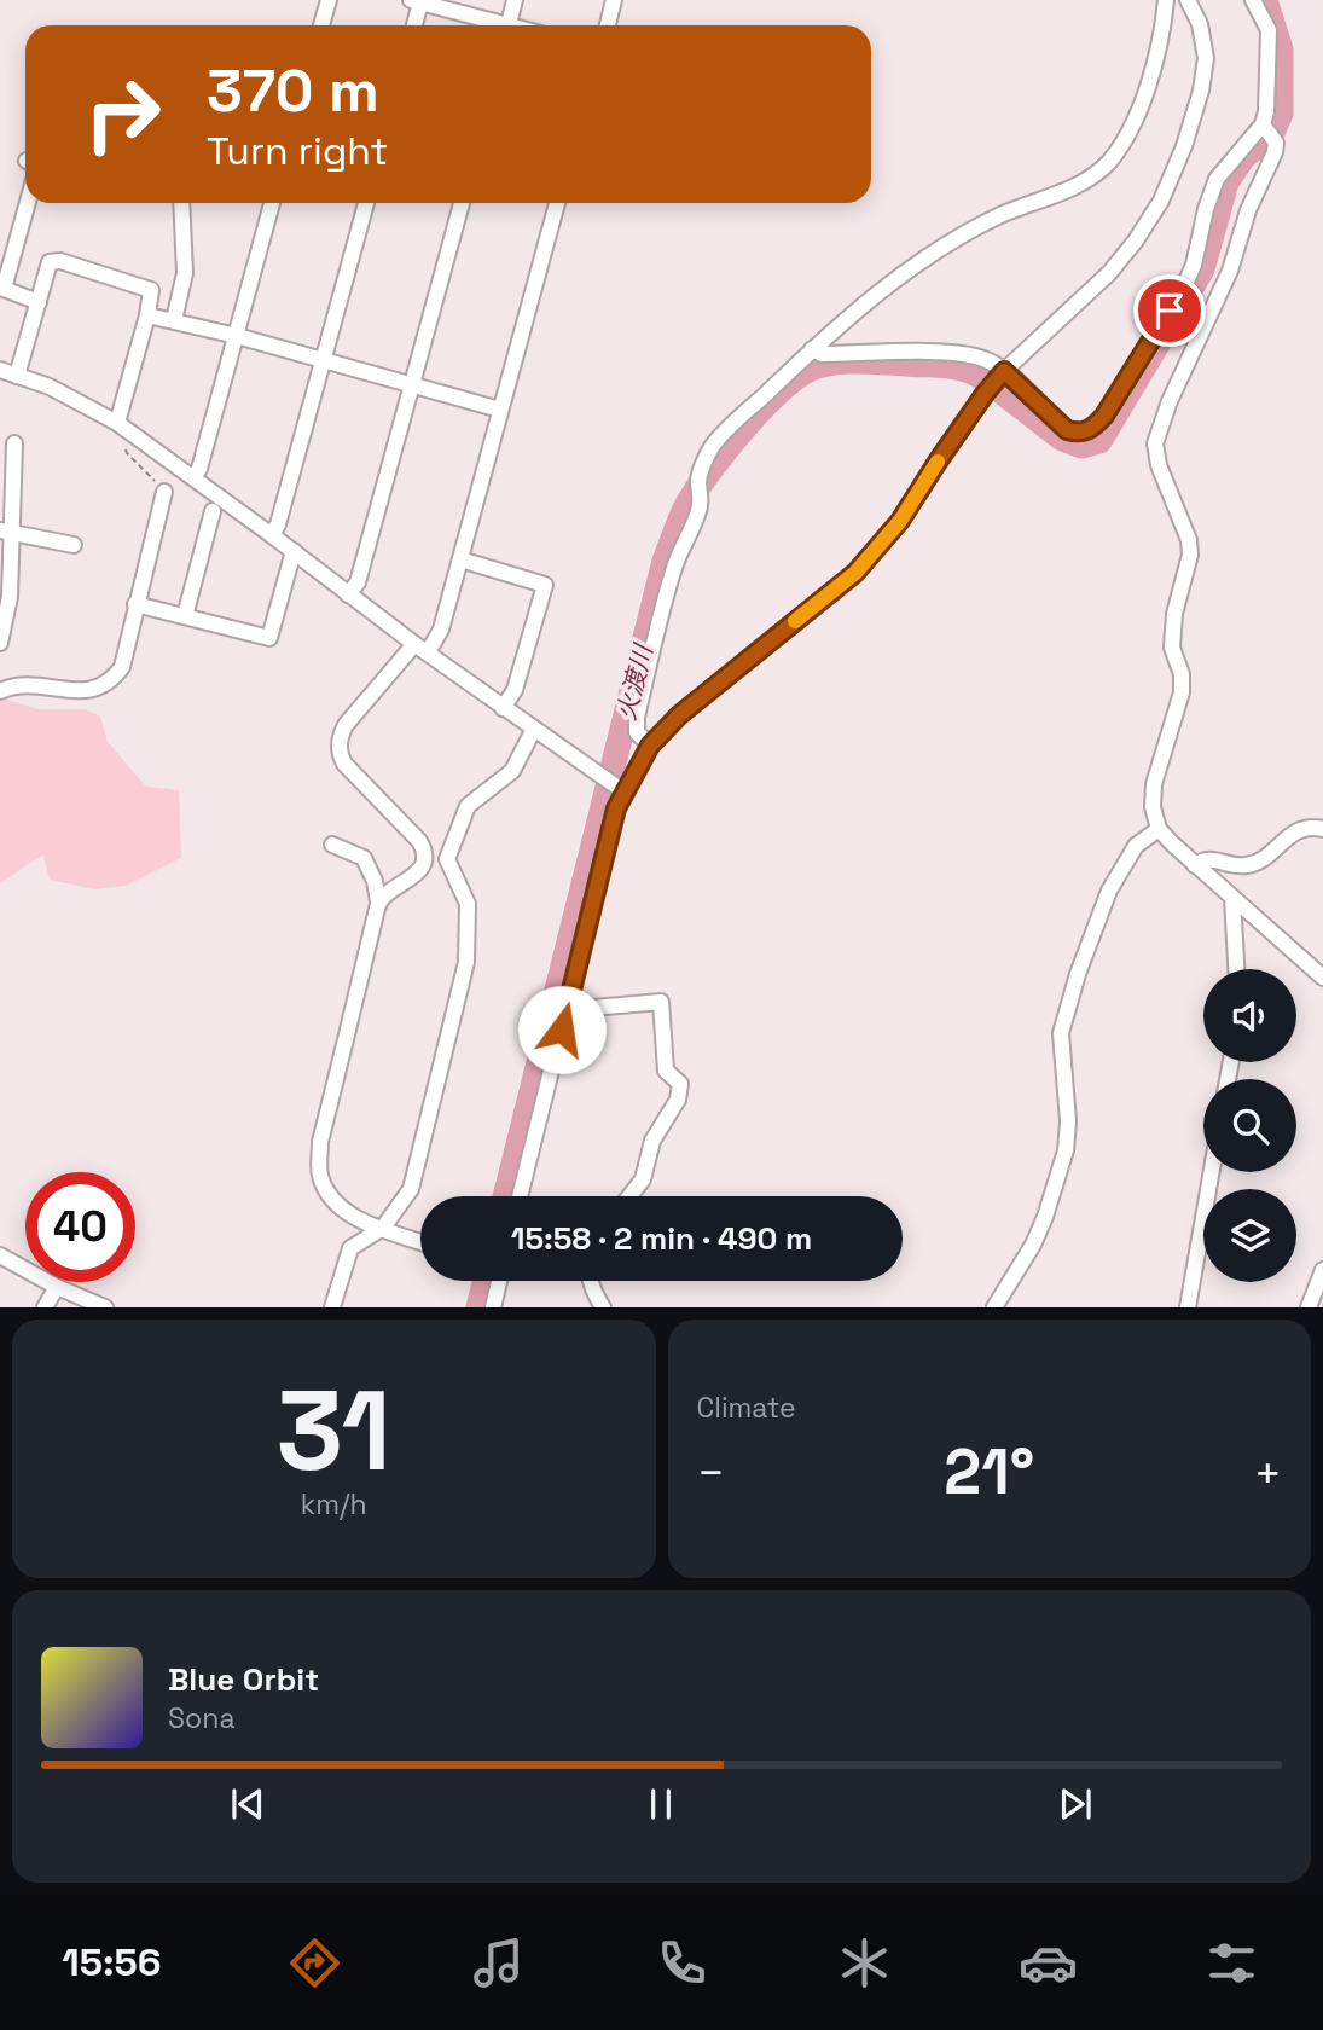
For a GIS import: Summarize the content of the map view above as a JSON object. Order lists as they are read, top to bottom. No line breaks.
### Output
{"water":["火渡川"],"page":{"turn":["370 m","Turn right"],"limit":"40","trip":"15:58 · 2 min · 490 m","tile":[["31","km/h"],"Climate"],"heat":["−","21°","+"],"song":["Blue Orbit","Sona"],"tabs":"15:56"}}
